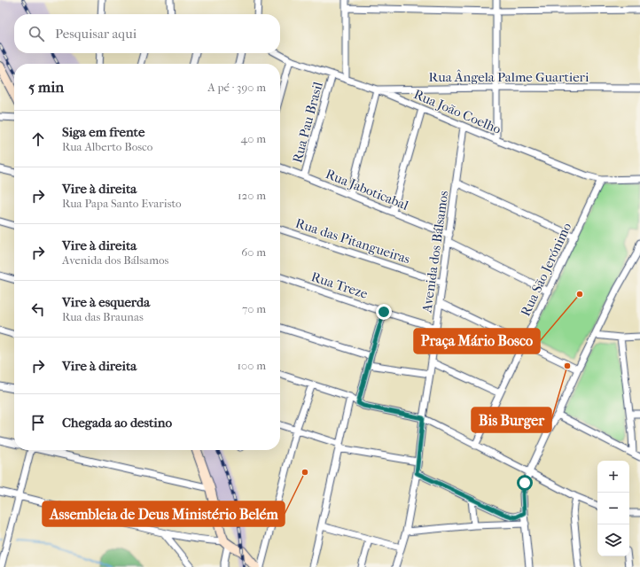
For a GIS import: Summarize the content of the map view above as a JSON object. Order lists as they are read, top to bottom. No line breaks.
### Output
{"streets":{"street":["Rua Ângela Palme Guartieri","Rua João Coelho","Rua Pau Brasil","Rua Jaboticabal","Rua das Pitangueiras","Avenida dos Bálsamos","Rua São Jerónimo","Rua Treze"]},"crossings":[["Rua Ângela Palme Guartieri","Rua João Coelho"],["Rua João Coelho","Rua Pau Brasil"],["Rua João Coelho","Avenida dos Bálsamos"],["Rua João Coelho","Rua São Jerónimo"],["Rua Pau Brasil","Rua Jaboticabal"],["Rua Jaboticabal","Avenida dos Bálsamos"],["Rua das Pitangueiras","Avenida dos Bálsamos"],["Avenida dos Bálsamos","Rua Treze"]],"places":["Praça Mário Bosco","Bis Burger","Assembleia de Deus Ministério Belém"],"page":{"search":"Pesquisar aqui","heading":["5 min","A pé · 390 m"],"list":[["Siga em frente","Rua Alberto Bosco","40 m"],["Vire à direita","Rua Papa Santo Evaristo","120 m"],["Vire à direita","Avenida dos Bálsamos","60 m"],["Vire à esquerda","Rua das Braunas","70 m"],["Vire à direita","100 m"],"Chegada ao destino"],"map_buttons":["+","−"]}}
